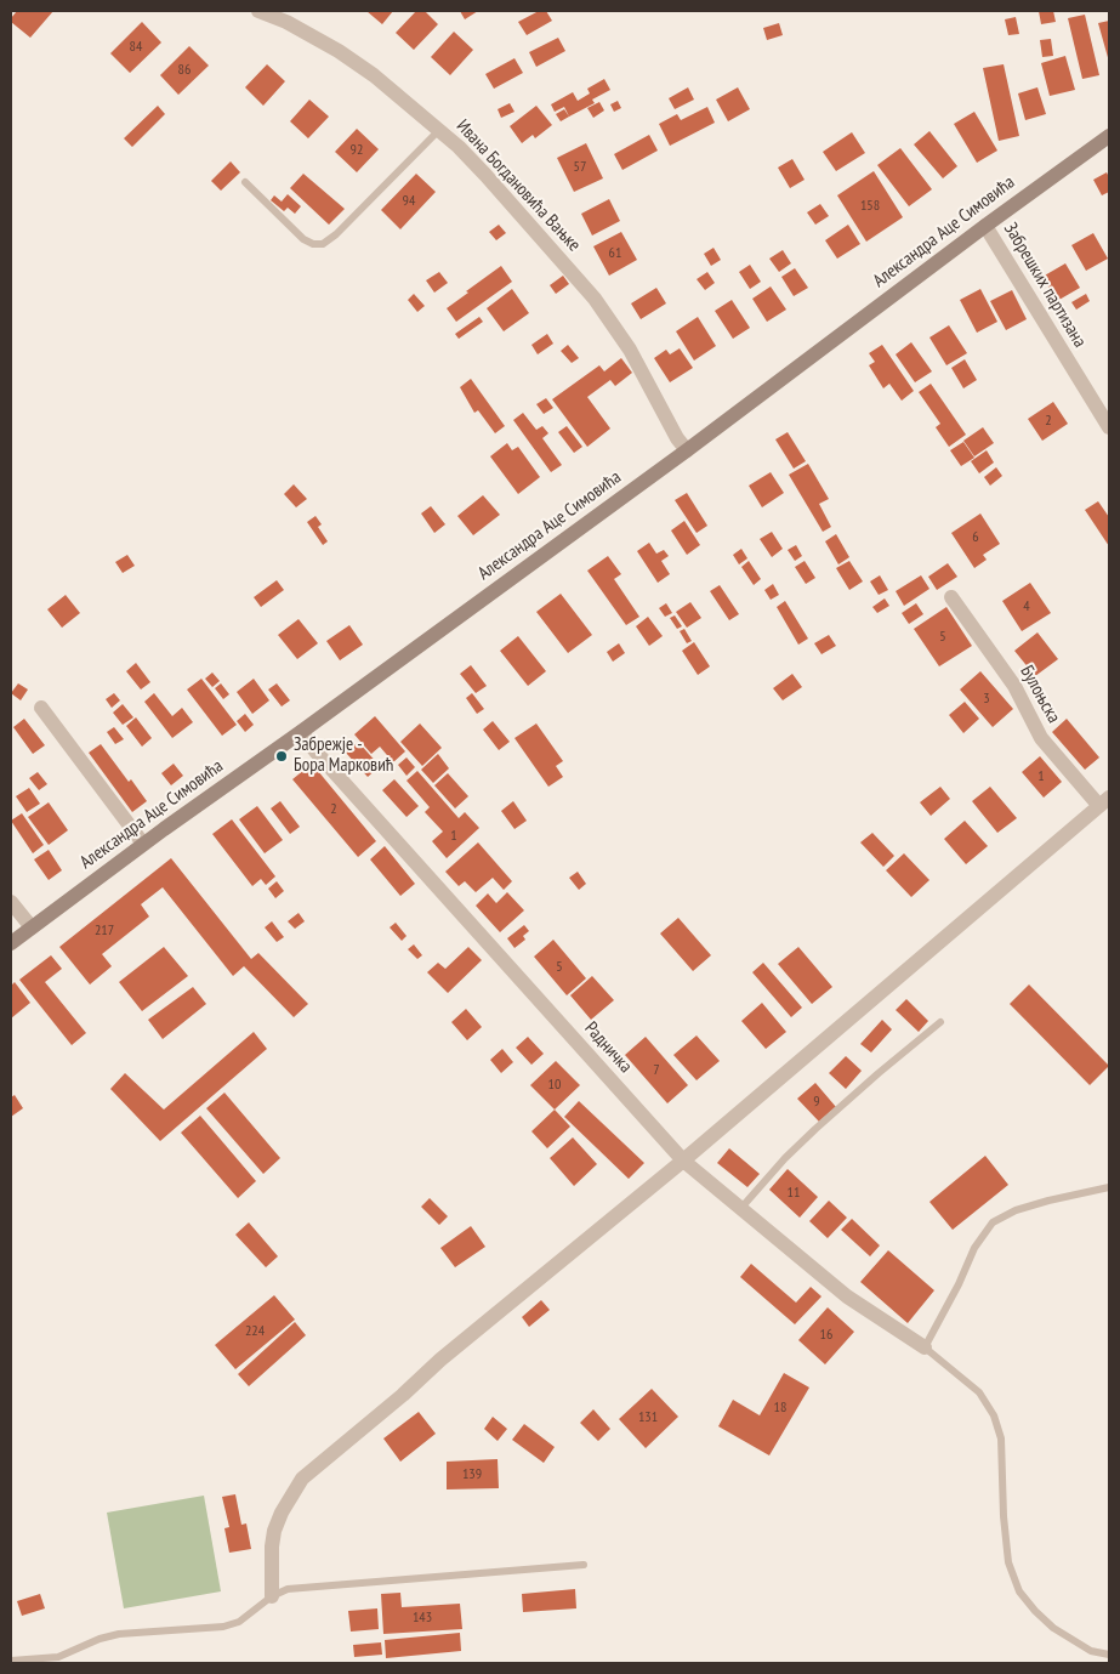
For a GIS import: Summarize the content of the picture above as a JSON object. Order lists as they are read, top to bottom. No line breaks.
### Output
{"streets":{"street":["Ивана Богдановића Вањке","Александра Аце Симовића","Забрешких партизана","Булоњска","Радничка"]},"crossings":[["Ивана Богдановића Вањке","Александра Аце Симовића"],["Александра Аце Симовића","Забрешких партизана"],["Александра Аце Симовића","Радничка"]],"places":["Забрежје - Бора Марковић"],"house_numbers":["84","86","92","57","94","158","61","2","6","4","5","3","1","2","1","217","5","7","10","9","11","224","16","18","131","139","143"]}
